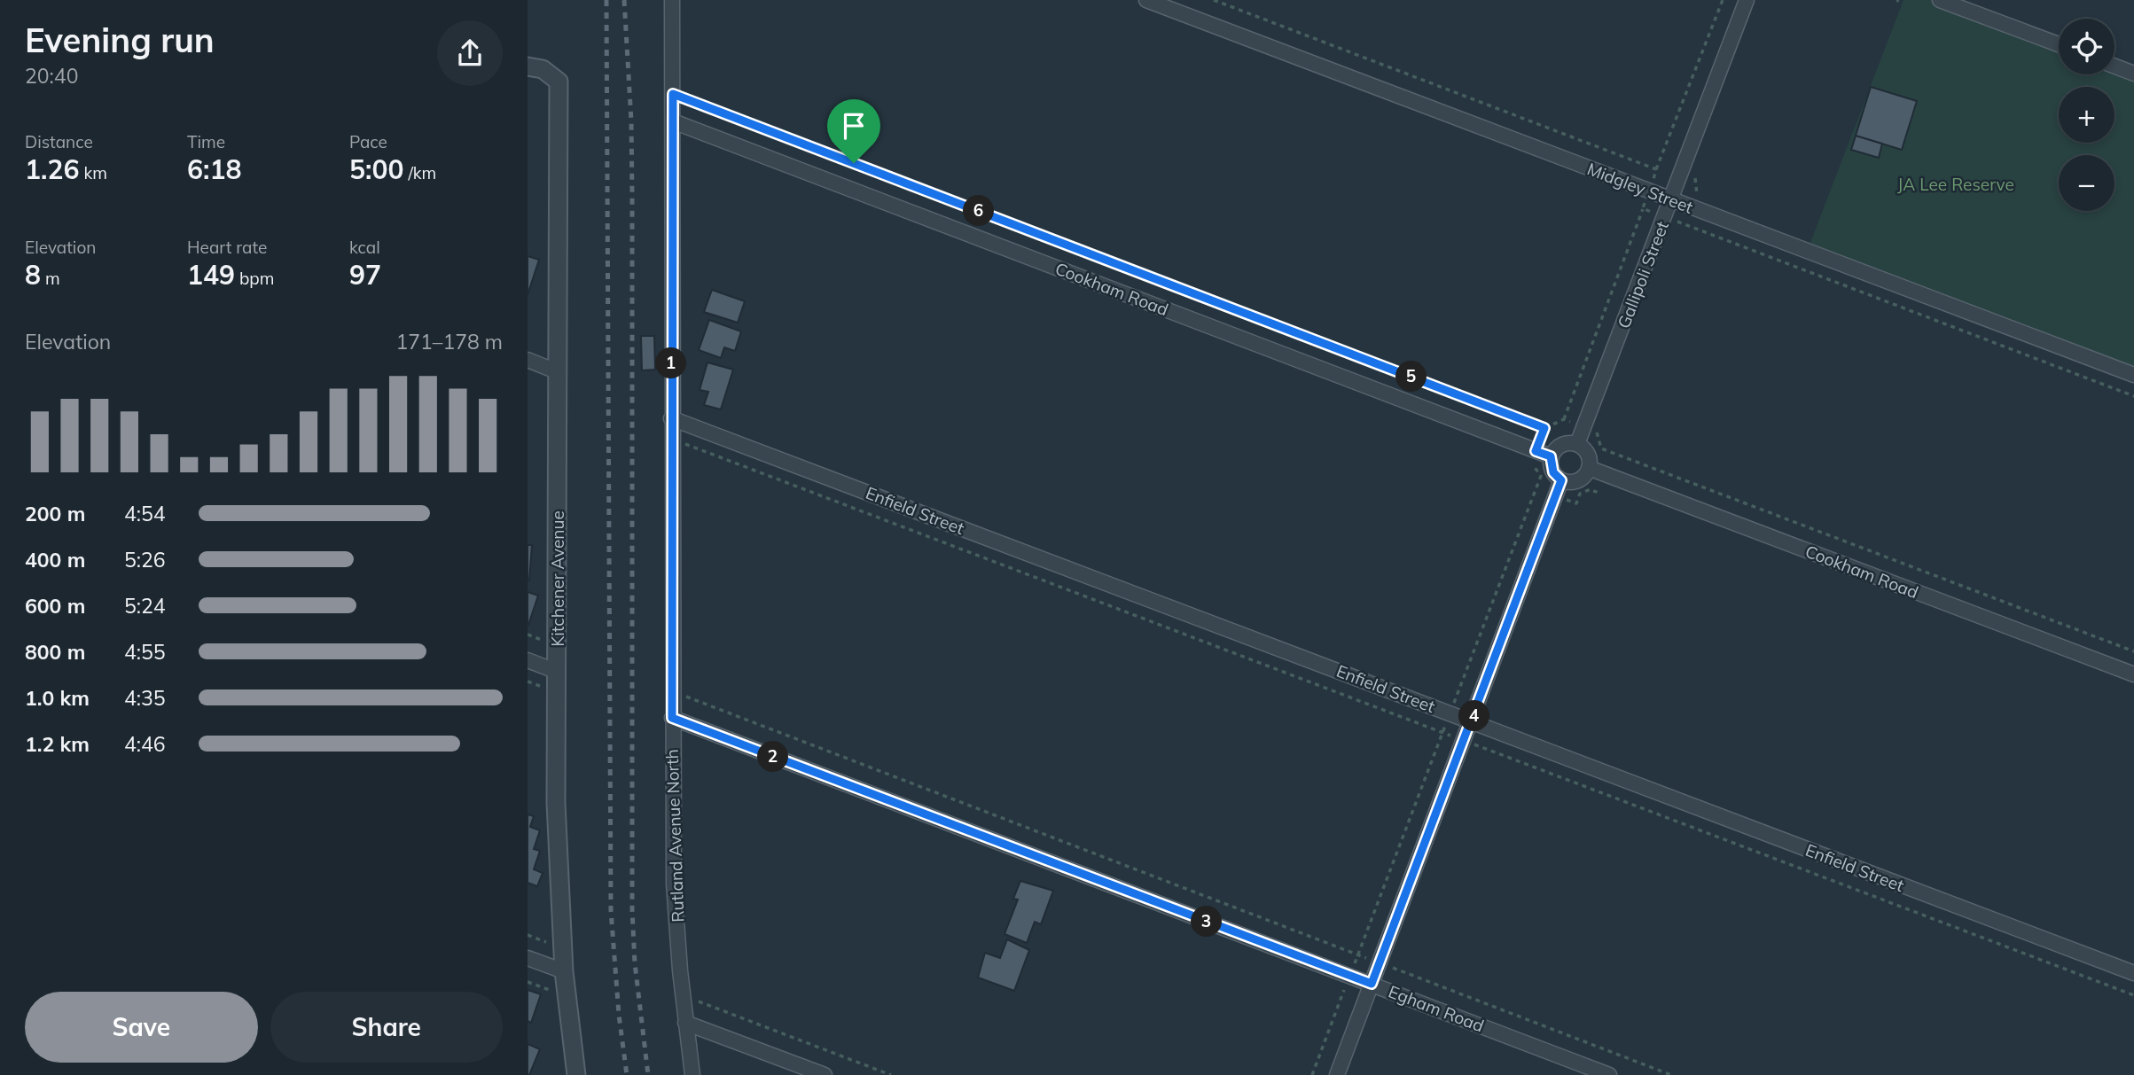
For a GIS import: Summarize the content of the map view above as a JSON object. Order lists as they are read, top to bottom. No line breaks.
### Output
{"streets":{"street":["Midgley Street","Gallipoli Street","Cookham Road","Enfield Street","Kitchener Avenue","Rutland Avenue North","Egham Road"]},"crossings":[["Midgley Street","Gallipoli Street"],["Gallipoli Street","Cookham Road"],["Cookham Road","Rutland Avenue North"],["Enfield Street","Rutland Avenue North"],["Rutland Avenue North","Egham Road"]],"parks":["JA Lee Reserve"],"page":{"heading":["Evening run","20:40"],"map_buttons":["+","−"],"stats":[["Distance","1.26 km"],["Time","6:18"],["Pace","5:00 /km"],["Elevation","8 m"],["Heart rate","149 bpm"],["kcal","97"]],"pins":["6","1","5","4","2","3"],"chart":["Elevation","171–178 m"],"list":[{"name":"200 m","note":"4:54"},{"name":"400 m","note":"5:26"},{"name":"600 m","note":"5:24"},{"name":"800 m","note":"4:55"},{"name":"1.0 km","note":"4:35"},{"name":"1.2 km","note":"4:46"}],"buttons":["Save","Share"]}}
